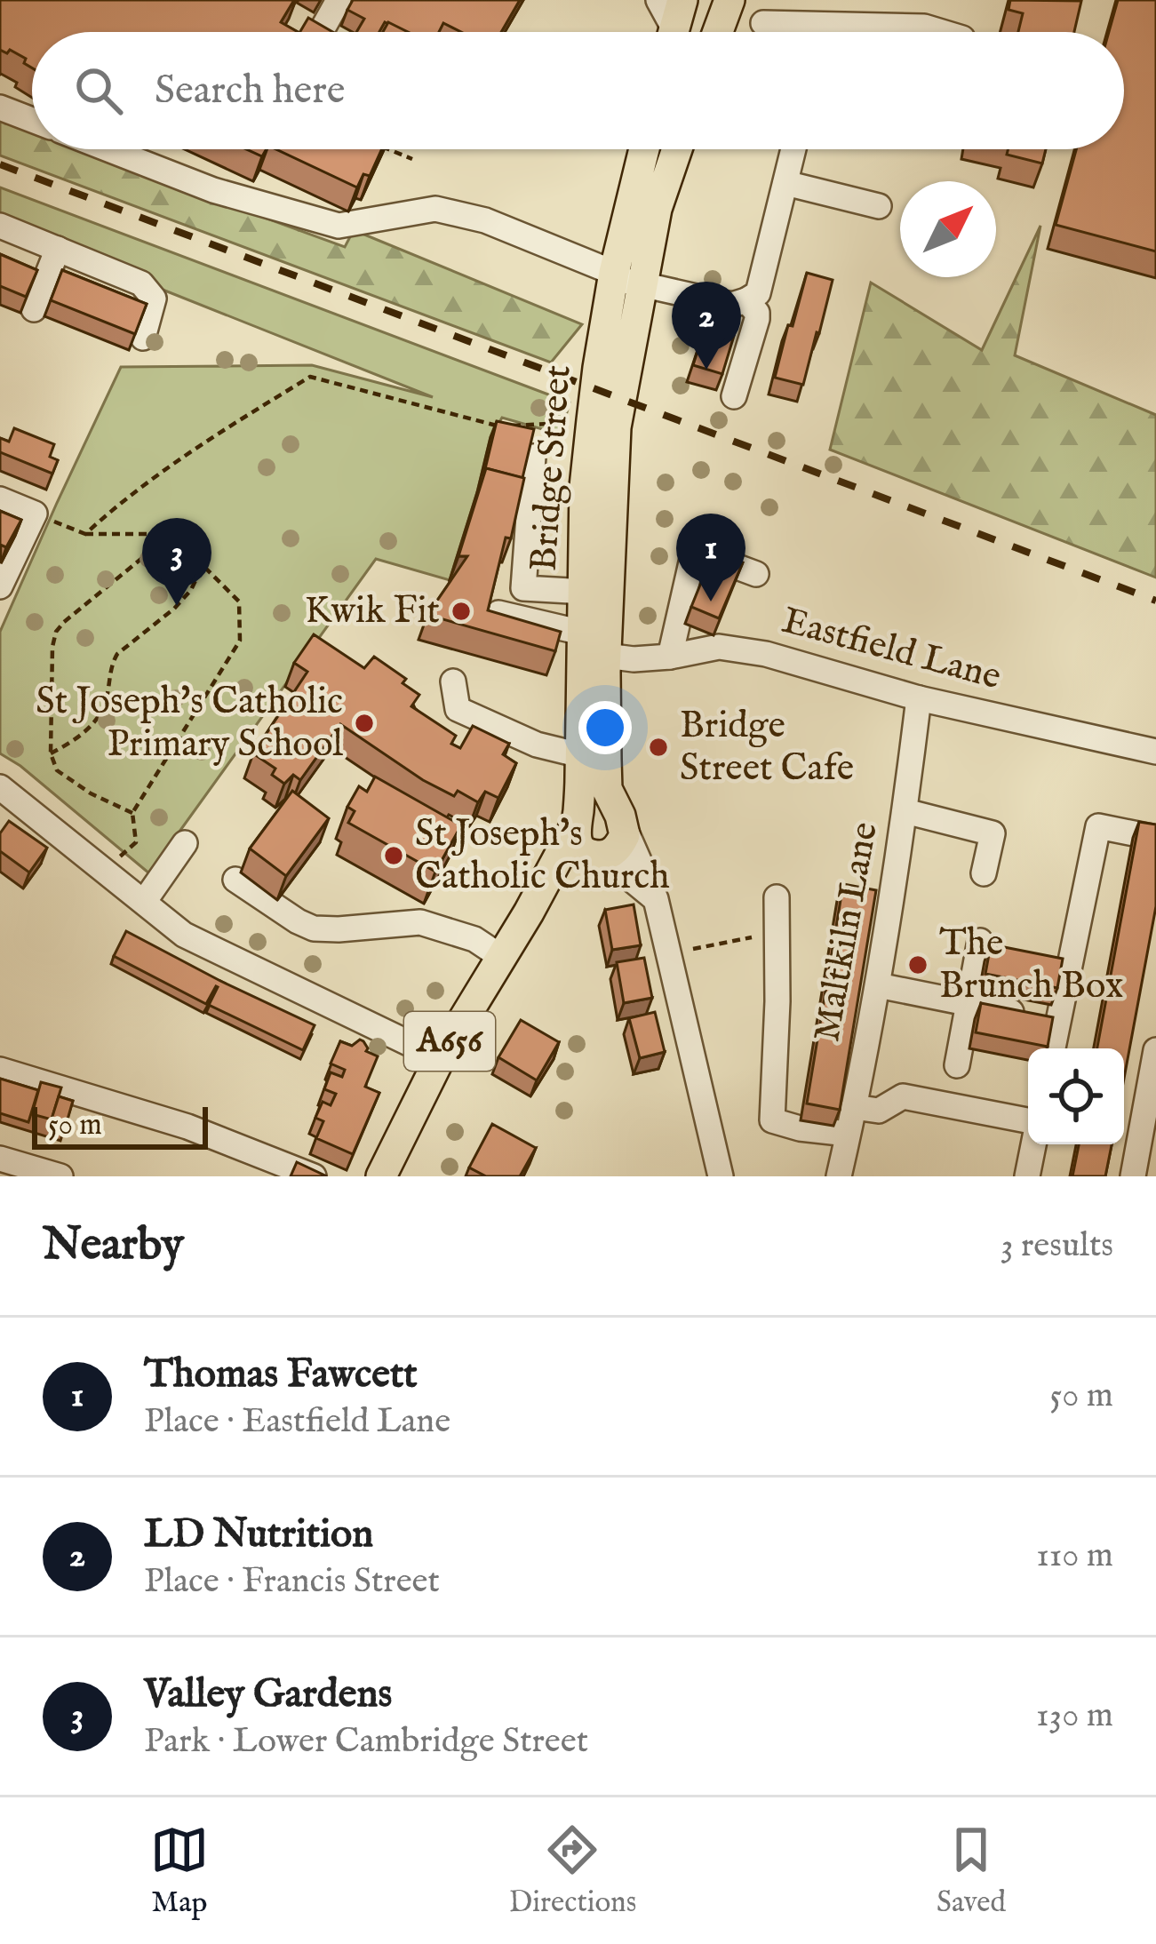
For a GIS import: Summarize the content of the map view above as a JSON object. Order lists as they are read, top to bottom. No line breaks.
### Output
{"streets":{"main road":["Bridge Street","A656"],"street":["Eastfield Lane","Maltkiln Lane"]},"crossings":[["Bridge Street","Eastfield Lane"],["Bridge Street","A656"],["Eastfield Lane","Maltkiln Lane"]],"places":["Kwik Fit","St Joseph's Catholic Primary School","Bridge Street Cafe","St Joseph's Catholic Church","The Brunch Box"],"scale_bar":"50 m","north":"top right","page":{"search":"Search here","pins":["2","1","3"],"scale":"50 m","heading":["Nearby","3 results"],"list":[{"mark":"1","name":"Thomas Fawcett","note":"Place · Eastfield Lane","value":"50 m"},{"mark":"2","name":"LD Nutrition","note":"Place · Francis Street","value":"110 m"},{"mark":"3","name":"Valley Gardens","note":"Park · Lower Cambridge Street","value":"130 m"}],"nav":["Map","Directions","Saved"]}}
